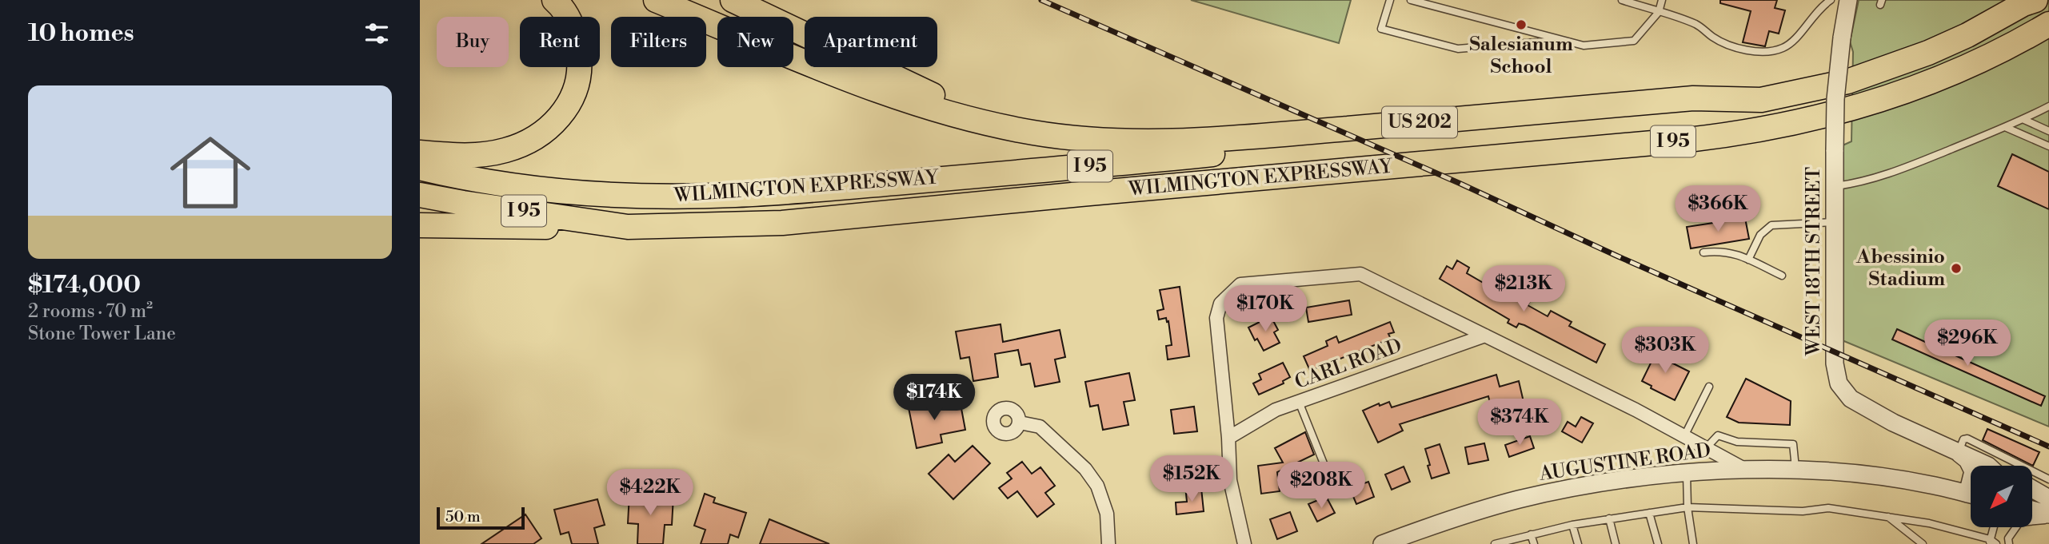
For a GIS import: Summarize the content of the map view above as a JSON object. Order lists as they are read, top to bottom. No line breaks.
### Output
{"streets":{"highway":["US 202","I 95","WILMINGTON EXPRESSWAY"],"street":["WEST 18TH STREET","CARL ROAD","AUGUSTINE ROAD"]},"crossings":[["US 202","I 95"],["US 202","WILMINGTON EXPRESSWAY"],["I 95","WILMINGTON EXPRESSWAY"]],"places":["Salesianum School","Abessinio Stadium"],"scale_bar":"50 m","north":"bottom left","page":{"heading":"10 homes","chip":["Buy","Rent","Filters","New","Apartment"],"list":[{"name":"$174,000","note":"2 rooms · 70 m² · Stone Tower Lane"}],"price":["$366K","$213K","$170K","$296K","$303K","$174K","$374K","$152K","$208K","$422K"],"scale":"50 m"}}
